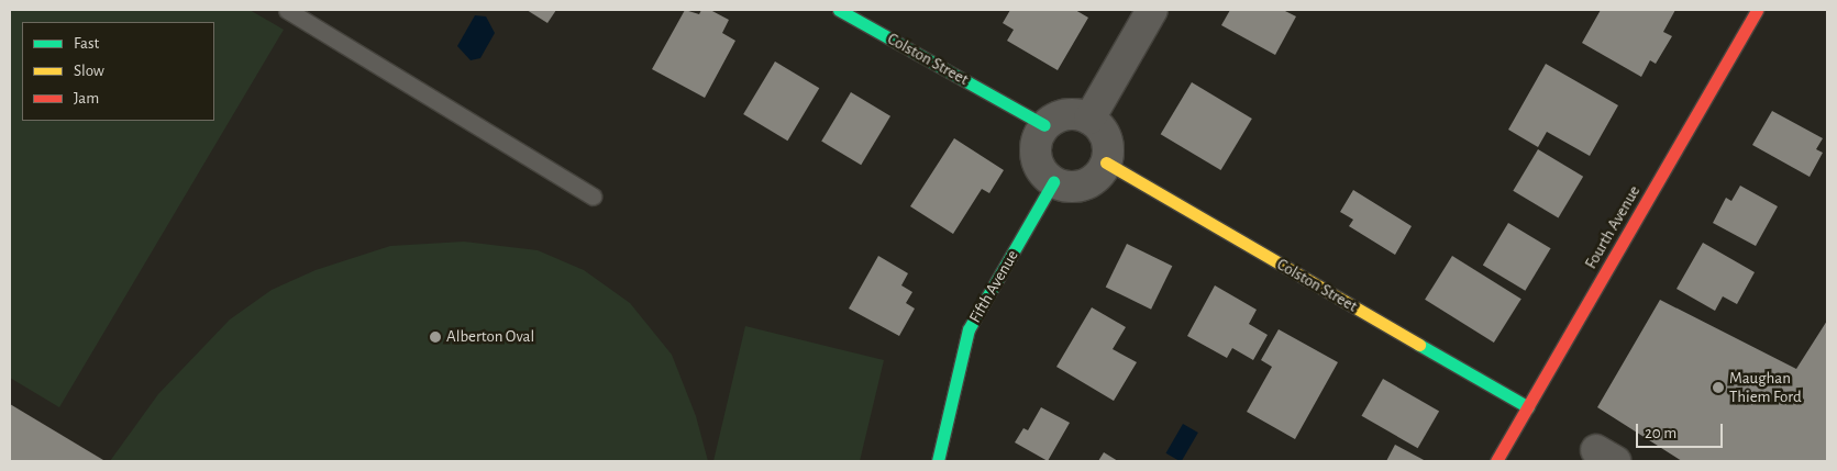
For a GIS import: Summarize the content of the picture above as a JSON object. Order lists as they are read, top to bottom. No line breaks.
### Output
{"streets":{"street":["Colston Street","Fourth Avenue","Fifth Avenue"]},"crossings":[["Colston Street","Fourth Avenue"],["Colston Street","Fifth Avenue"]],"places":["Alberton Oval","Maughan Thiem Ford"],"legend":["Fast","Slow","Jam"],"scale_bar":"20 m"}
